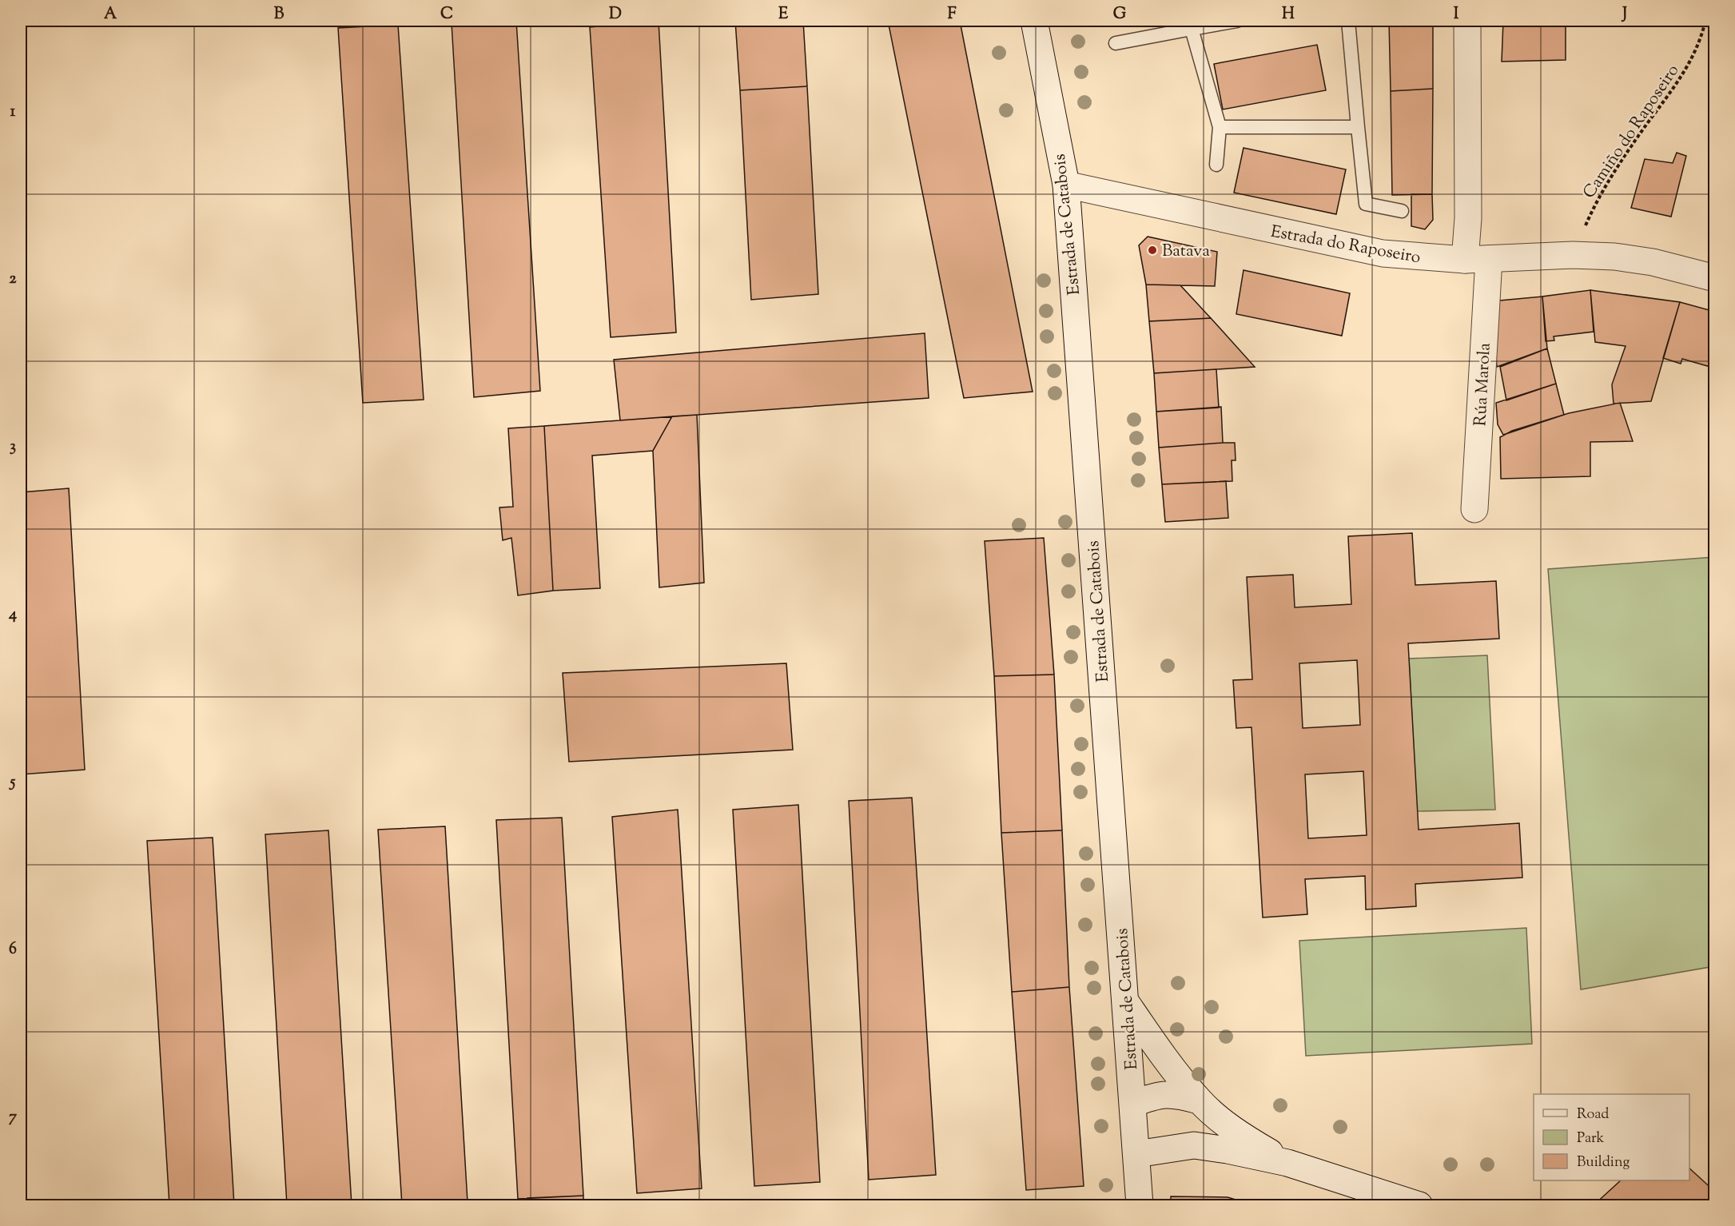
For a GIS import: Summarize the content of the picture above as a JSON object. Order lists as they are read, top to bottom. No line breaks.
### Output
{"streets":{"main road":["Estrada de Catabois","Estrada do Raposeiro","Rúa Marola"],"path":["Camiño do Raposeiro"]},"crossings":[["Camiño do Raposeiro","Estrada do Raposeiro"],["Estrada de Catabois","Estrada do Raposeiro"],["Estrada do Raposeiro","Rúa Marola"]],"places":["Batava"],"legend":["Road","Park","Building"],"grid":{"columns":["A","B","C","D","E","F","G","H","I","J"],"rows":["1","2","3","4","5","6","7"]}}
